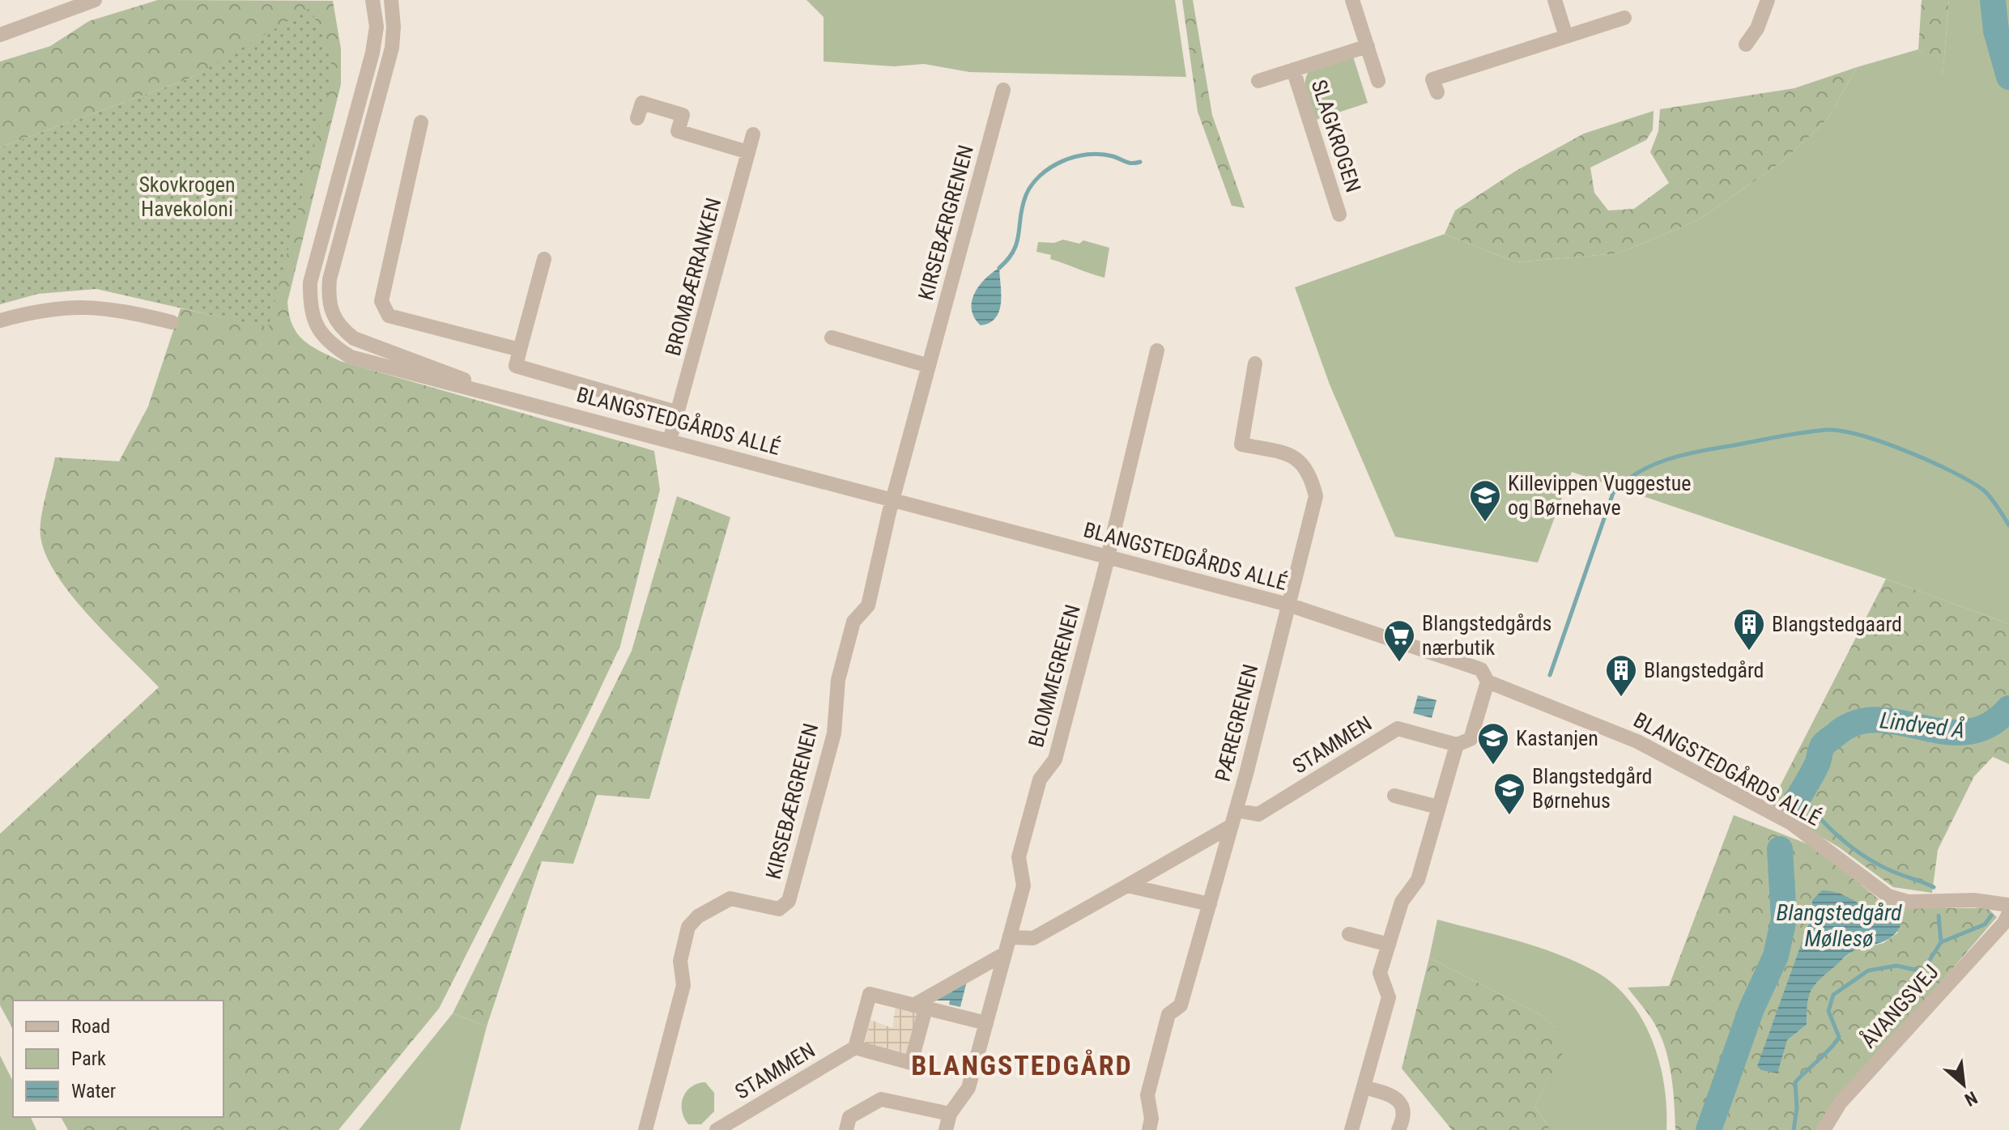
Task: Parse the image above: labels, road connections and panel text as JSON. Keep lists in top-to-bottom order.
{
  "streets": {
    "street": [
      "SLAGKROGEN",
      "KIRSEBÆRGRENEN",
      "BROMBÆRRANKEN",
      "BLANGSTEDGÅRDS ALLÉ",
      "BLOMMEGRENEN",
      "PÆREGRENEN",
      "STAMMEN",
      "ÅVANGSVEJ"
    ]
  },
  "crossings": [
    ["KIRSEBÆRGRENEN", "BLANGSTEDGÅRDS ALLÉ"],
    ["BROMBÆRRANKEN", "BLANGSTEDGÅRDS ALLÉ"],
    ["BLANGSTEDGÅRDS ALLÉ", "BLOMMEGRENEN"],
    ["BLANGSTEDGÅRDS ALLÉ", "PÆREGRENEN"],
    ["PÆREGRENEN", "STAMMEN"]
  ],
  "districts": ["BLANGSTEDGÅRD"],
  "water": ["Lindved Å", "Blangstedgård Møllesø"],
  "parks": ["Skovkrogen Havekoloni"],
  "places": {
    "school or university": ["Killevippen Vuggestue og Børnehave", "Kastanjen", "Blangstedgård Børnehus"],
    "building": ["Blangstedgaard", "Blangstedgård"],
    "supermarket": ["Blangstedgårds nærbutik"]
  },
  "legend": ["Road", "Park", "Water"],
  "north": "bottom right"
}
